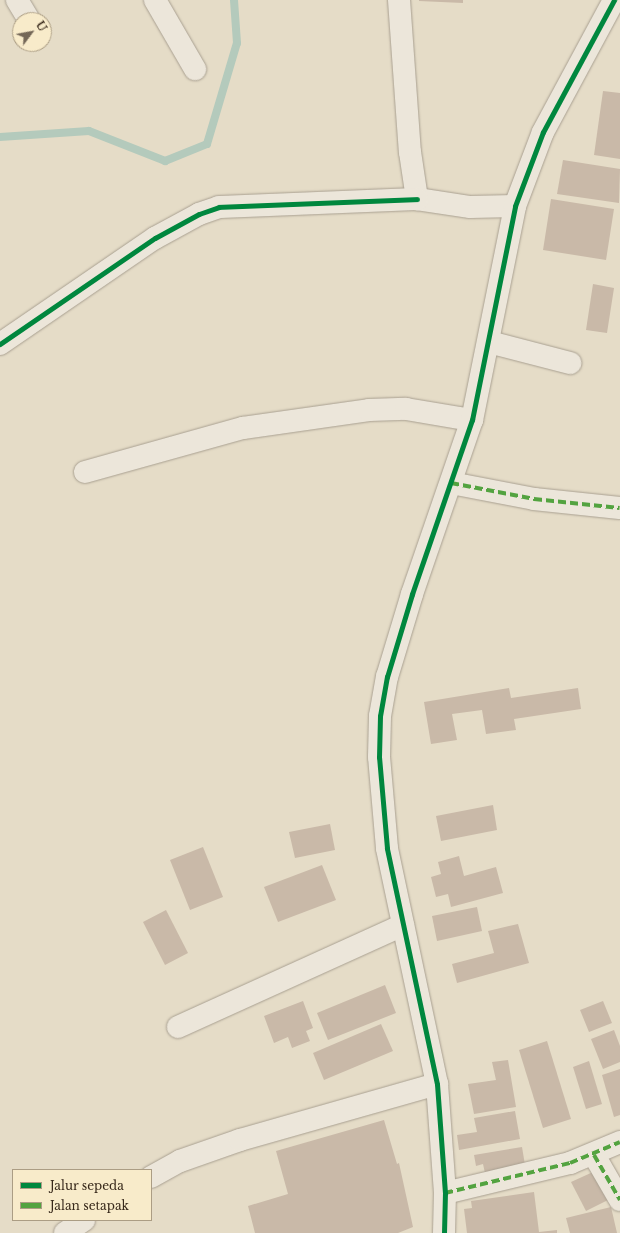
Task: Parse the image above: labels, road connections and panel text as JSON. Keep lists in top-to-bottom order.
{
  "legend": ["Jalur sepeda", "Jalan setapak"],
  "north": "top right"
}
